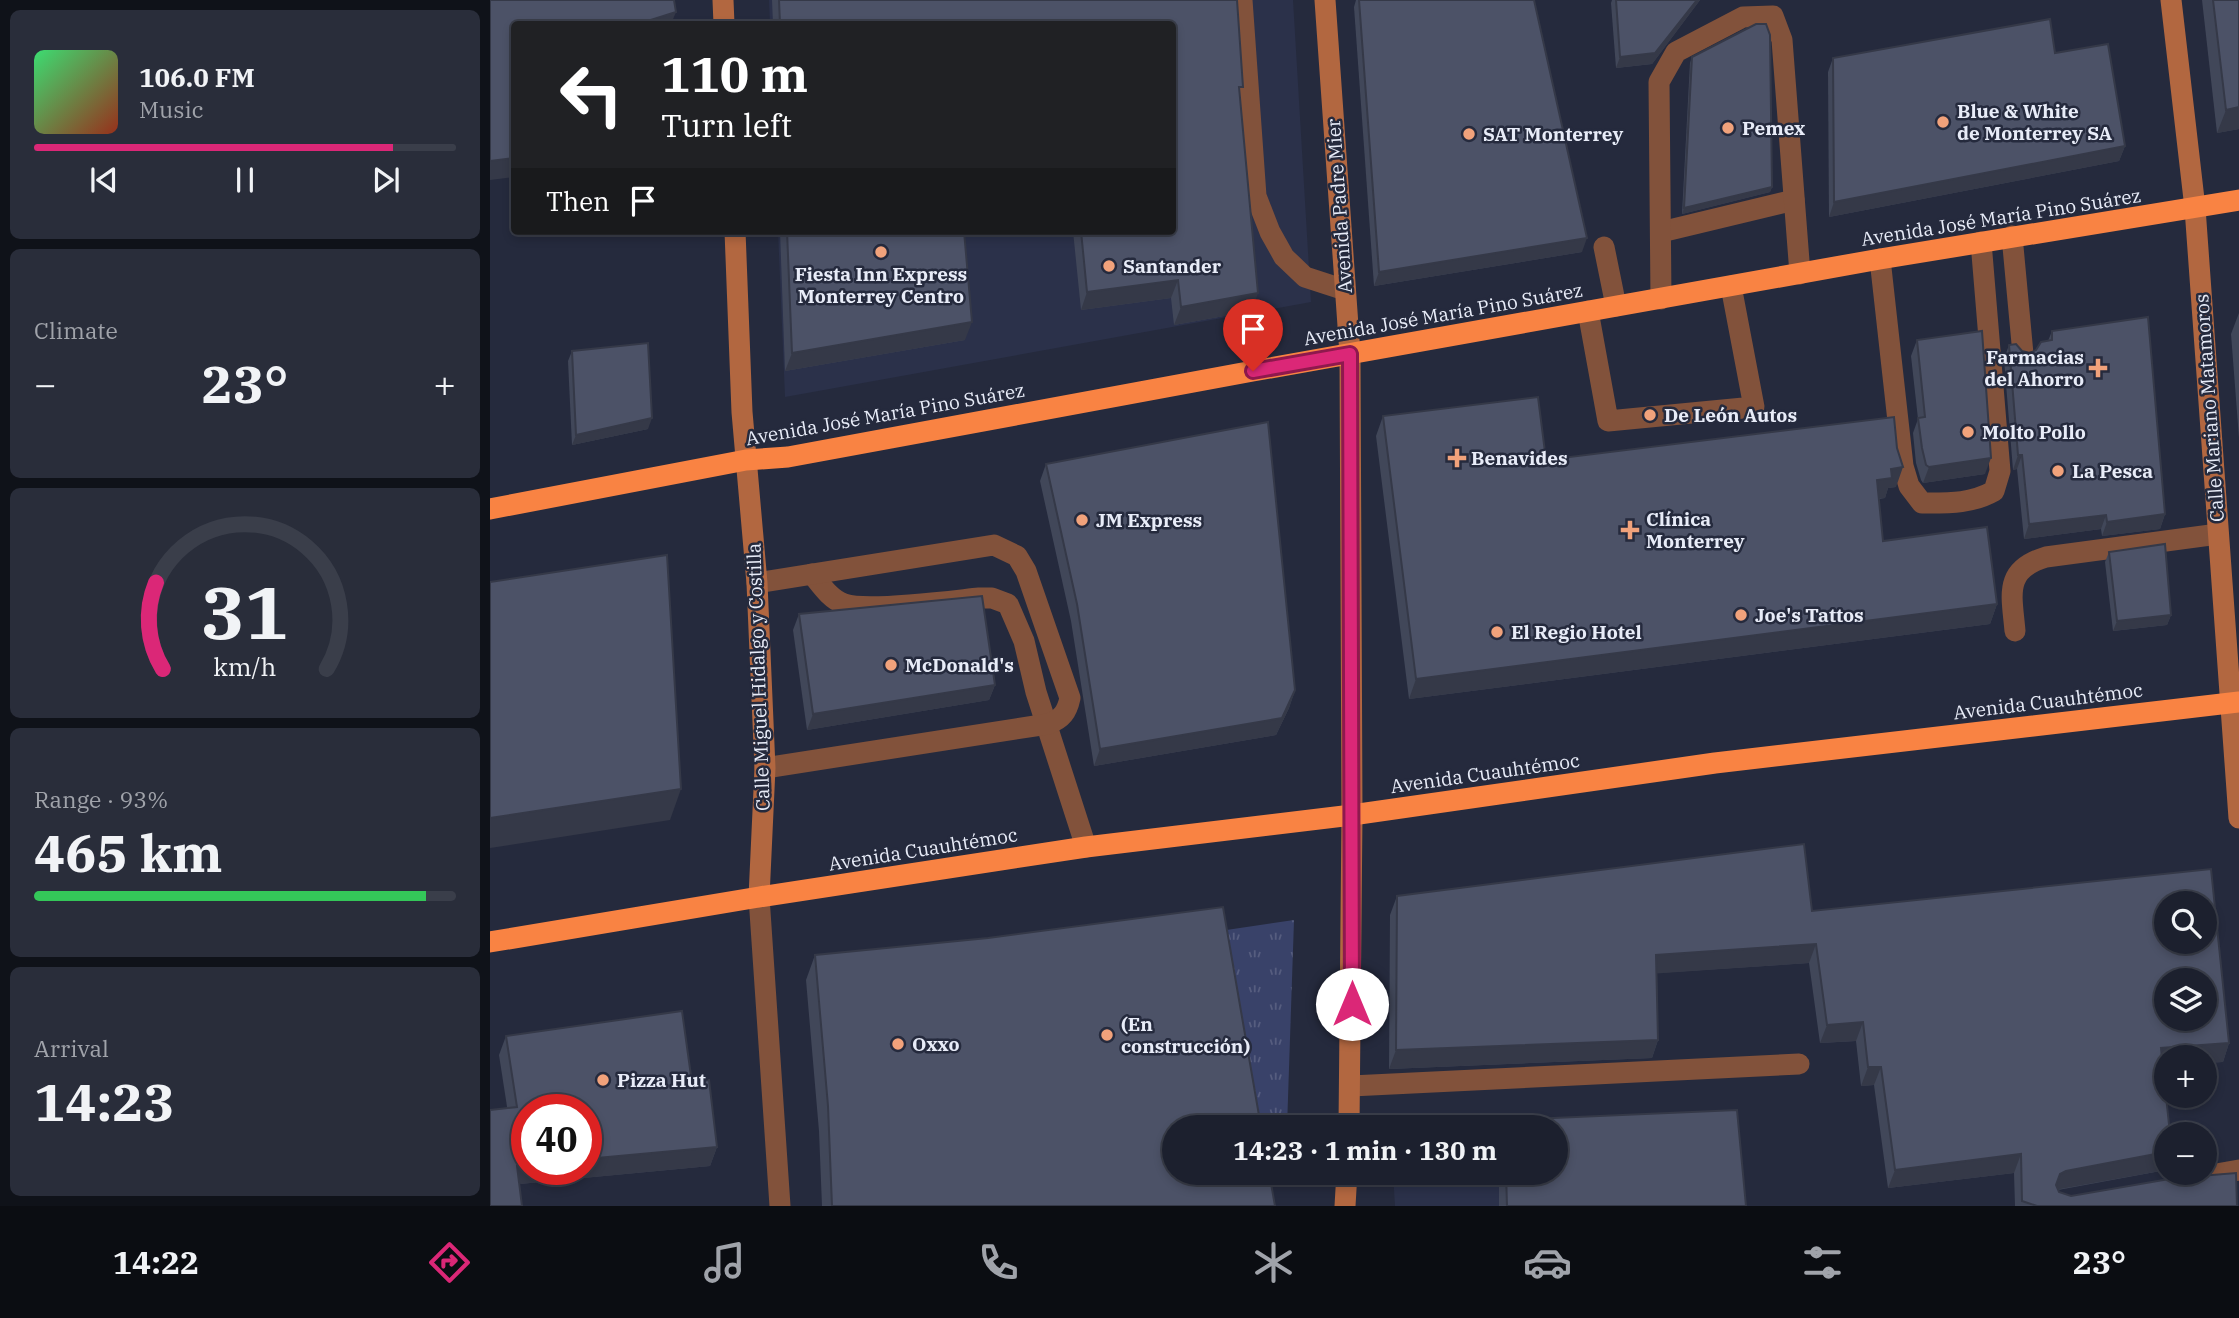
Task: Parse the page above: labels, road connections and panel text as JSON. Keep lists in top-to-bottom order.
{
  "streets": {
    "highway": ["Avenida José María Pino Suárez", "Avenida Cuauhtémoc"],
    "street": ["Avenida Padre Mier", "Calle Mariano Matamoros", "Calle Miguel Hidalgo y Costilla"]
  },
  "crossings": [
    ["Avenida Padre Mier", "Avenida José María Pino Suárez"],
    ["Avenida Padre Mier", "Avenida Cuauhtémoc"],
    ["Avenida José María Pino Suárez", "Calle Mariano Matamoros"],
    ["Avenida José María Pino Suárez", "Calle Miguel Hidalgo y Costilla"],
    ["Calle Mariano Matamoros", "Avenida Cuauhtémoc"],
    ["Calle Miguel Hidalgo y Costilla", "Avenida Cuauhtémoc"]
  ],
  "places": {
    "other": [
      "Blue & White de Monterrey SA",
      "Pemex",
      "SAT Monterrey",
      "Fiesta Inn Express Monterrey Centro",
      "Santander",
      "De León Autos",
      "Molto Pollo",
      "La Pesca",
      "JM Express",
      "Joe's Tattos",
      "El Regio Hotel",
      "McDonald's",
      "(En construcción)",
      "Oxxo",
      "Pizza Hut"
    ],
    "health": ["Farmacias del Ahorro", "Benavides", "Clínica Monterrey"]
  },
  "page": {
    "turn": ["110 m", "Turn left"],
    "song": ["106.0 FM", "Music"],
    "then": "Then",
    "tile": [
      "Climate",
      ["Range · 93%", "465 km"],
      ["Arrival", "14:23"]
    ],
    "heat": ["−", "23°", "+"],
    "map_buttons": ["+", "−"],
    "limit": "40",
    "trip": "14:23 · 1 min · 130 m",
    "tabs": ["14:22", "23°"],
    "gauge": ["31", "km/h"]
  }
}
